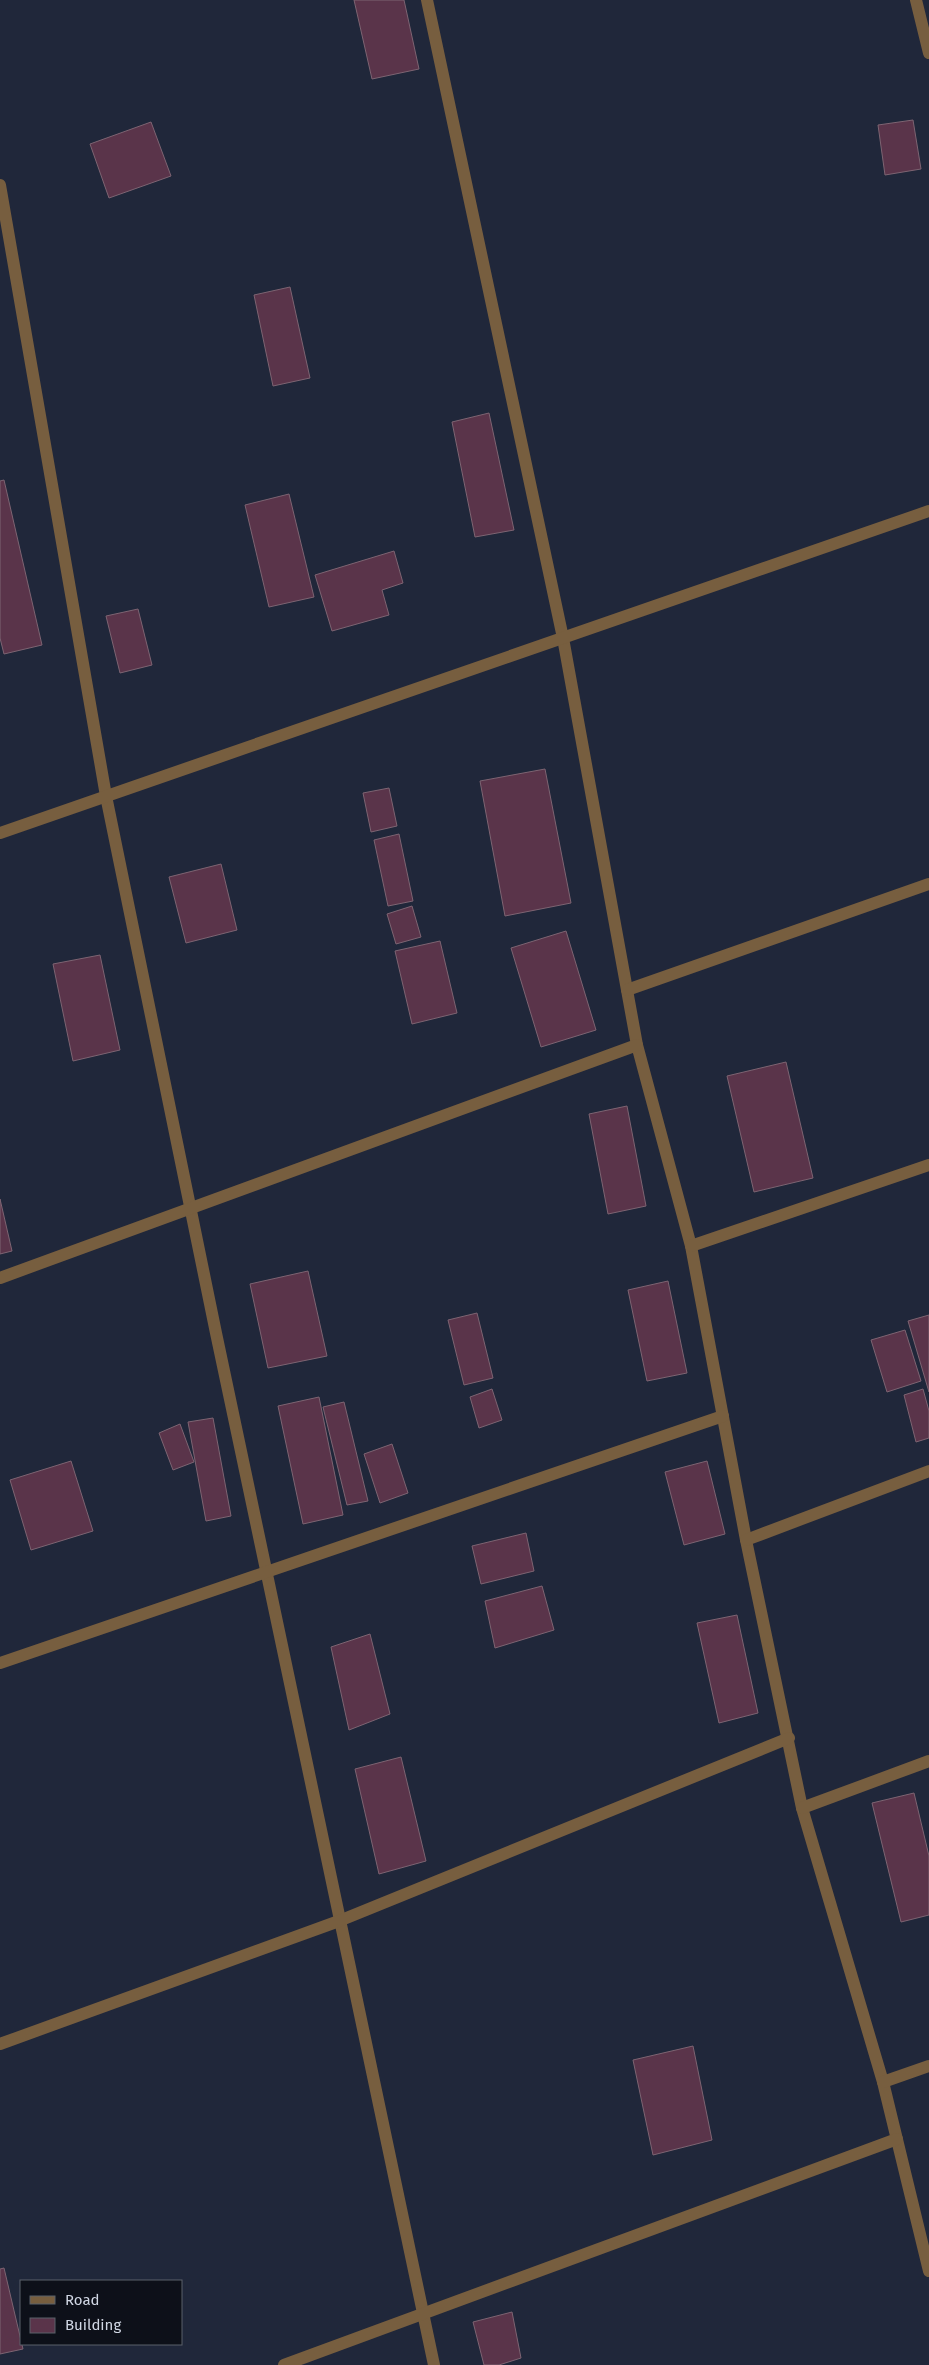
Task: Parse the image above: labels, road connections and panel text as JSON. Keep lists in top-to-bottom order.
{
  "legend": ["Road", "Building"]
}
